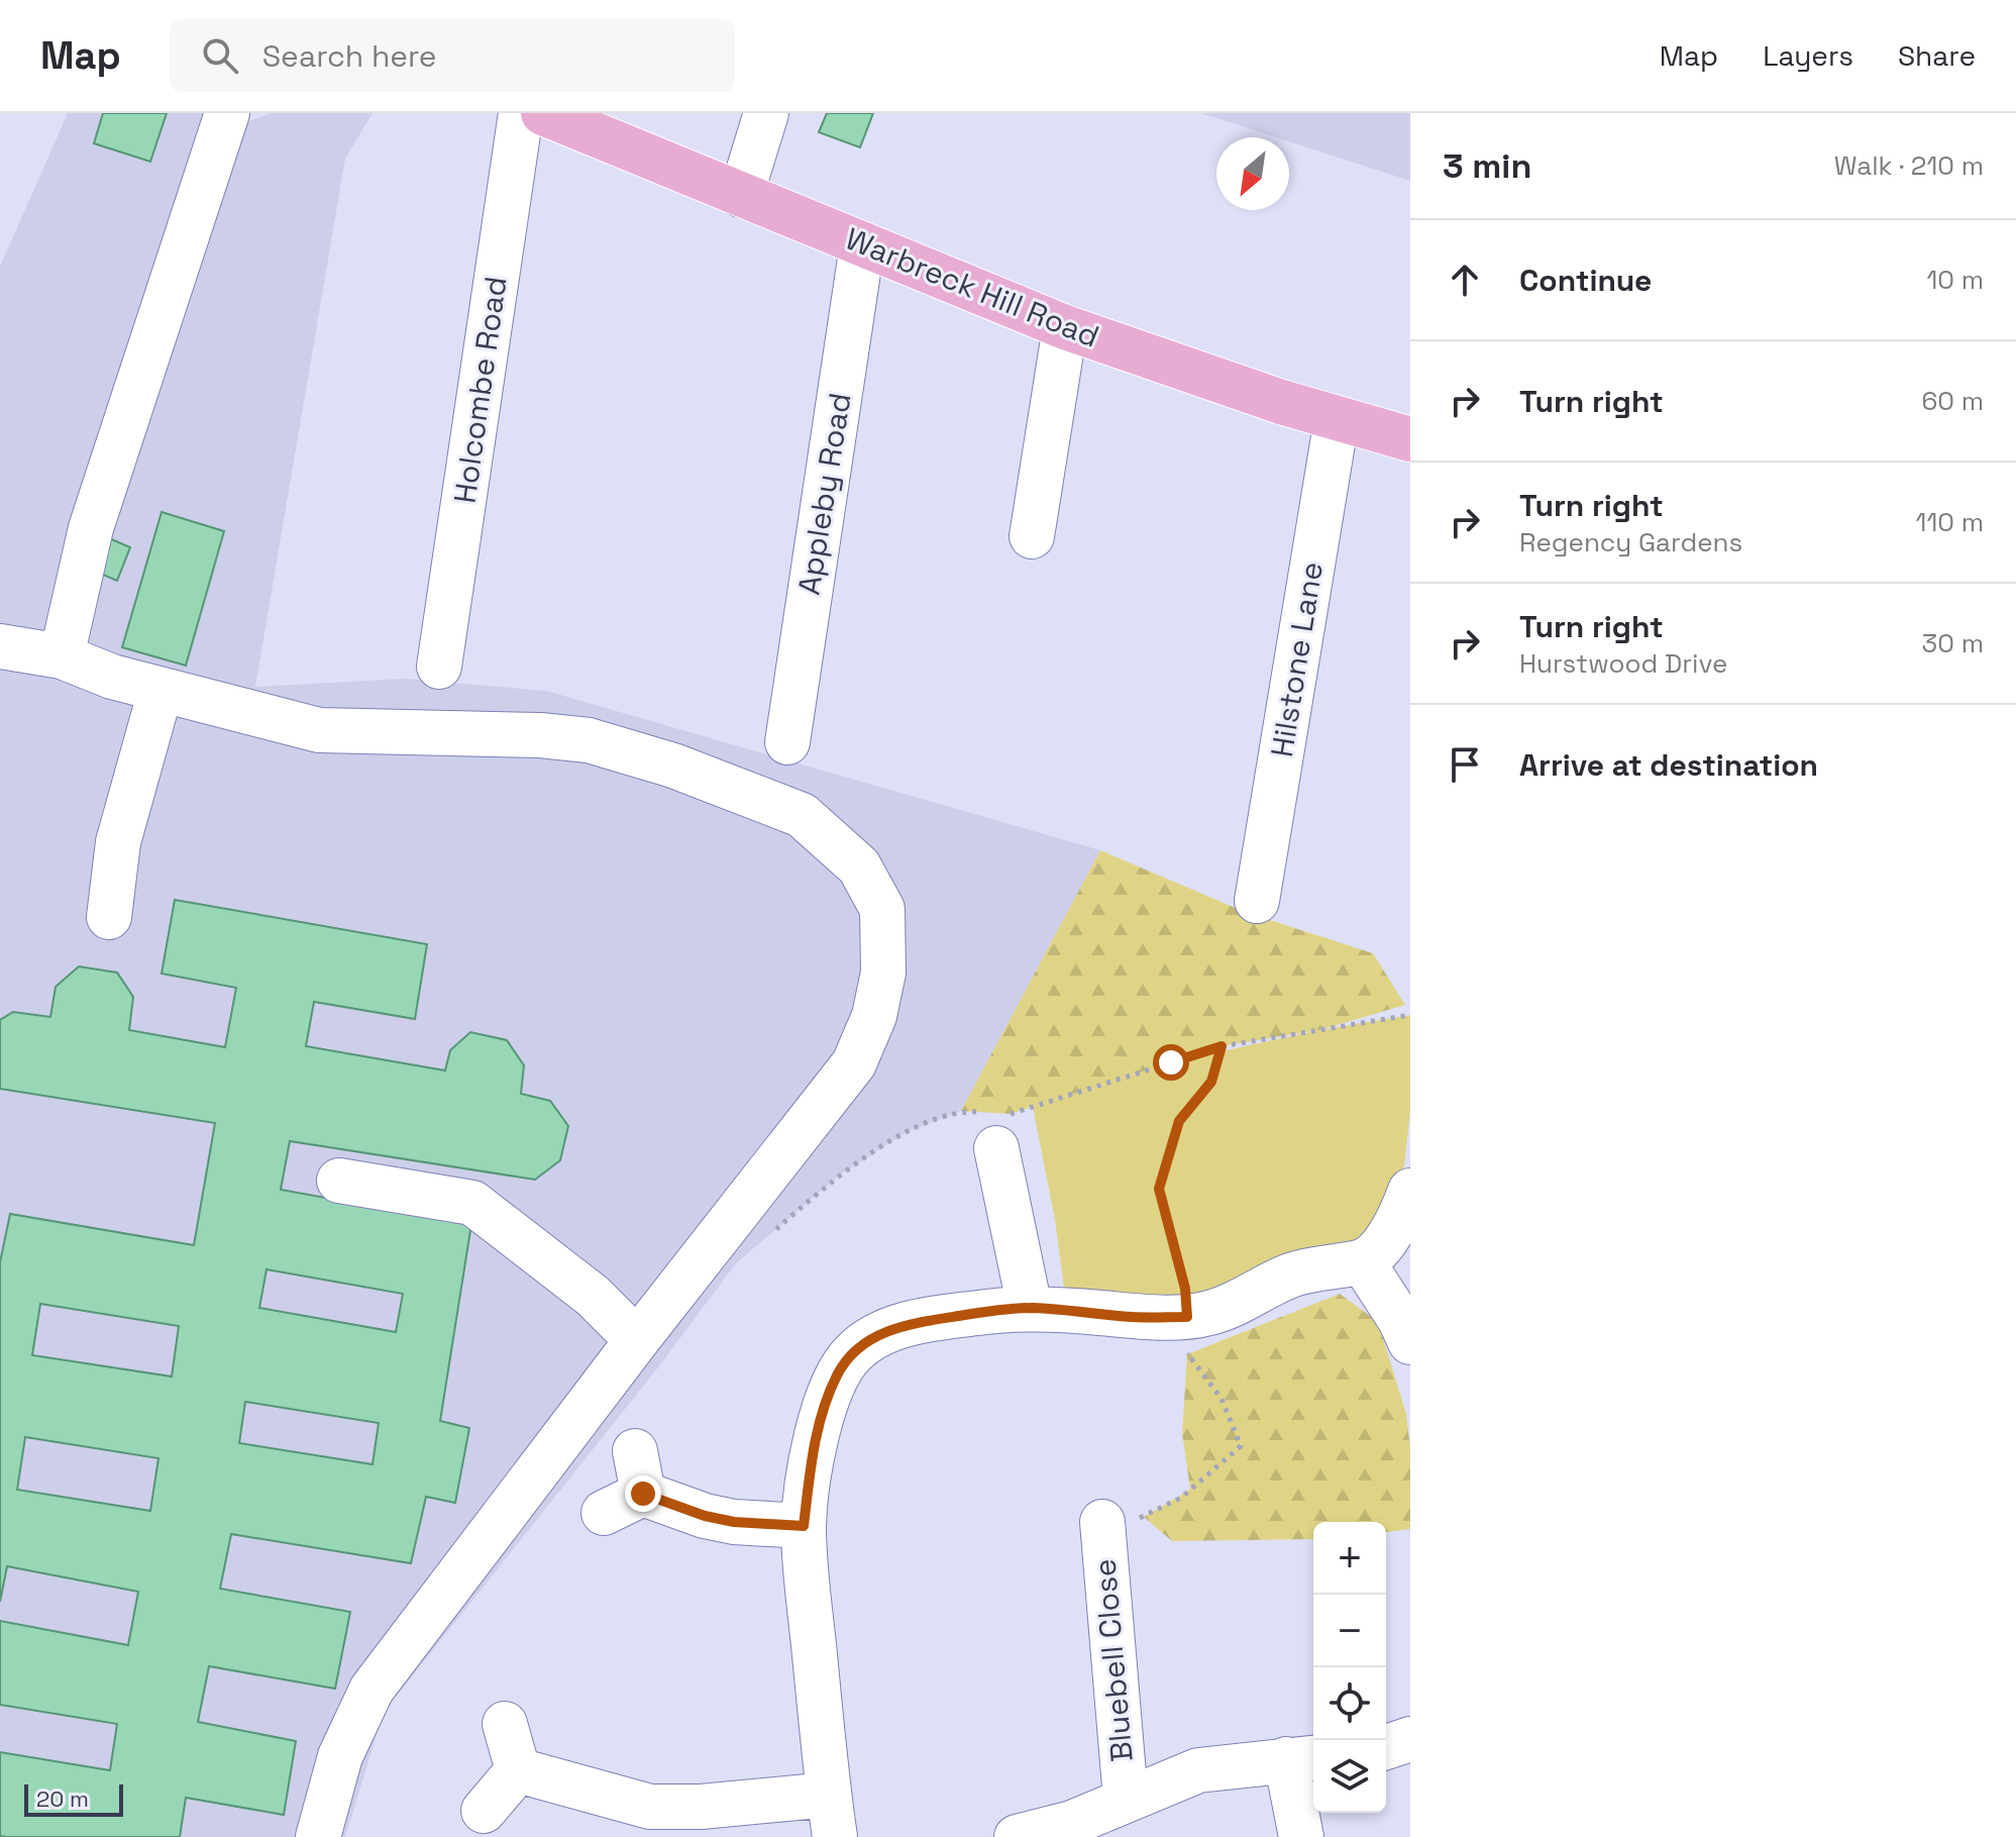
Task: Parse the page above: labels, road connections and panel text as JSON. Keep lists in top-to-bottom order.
{
  "streets": {
    "main road": ["Warbreck Hill Road"],
    "street": [
      "Holcombe Road",
      "Appleby Road",
      "Hilstone Lane",
      "Bluebell Close"
    ]
  },
  "crossings": [
    ["Warbreck Hill Road", "Appleby Road"],
    ["Warbreck Hill Road", "Hilstone Lane"]
  ],
  "scale_bar": "20 m",
  "north": "bottom left",
  "page": {
    "header": "Map",
    "search": "Search here",
    "nav": ["Map", "Layers", "Share"],
    "heading": ["3 min", "Walk · 210 m"],
    "list": [
      ["Continue", "10 m"],
      ["Turn right", "60 m"],
      ["Turn right", "Regency Gardens", "110 m"],
      ["Turn right", "Hurstwood Drive", "30 m"],
      "Arrive at destination"
    ],
    "map_buttons": ["+", "−"],
    "scale": "20 m"
  }
}
